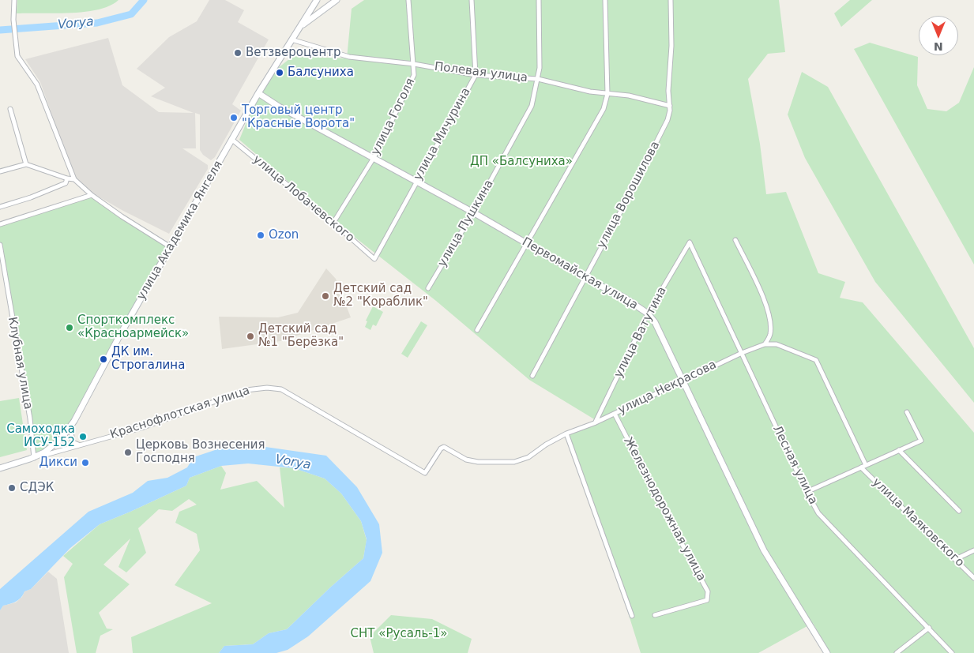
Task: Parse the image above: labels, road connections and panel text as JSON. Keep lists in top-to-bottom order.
{
  "streets": {
    "street": [
      "Полевая улица",
      "улица Гоголя",
      "улица Мичурина",
      "улица Ворошилова",
      "улица Лобачевского",
      "улица Пушкина",
      "улица Академика Янгеля",
      "Первомайская улица",
      "улица Ватутина",
      "Клубная улица",
      "улица Некрасова",
      "Краснофлотская улица",
      "Лесная улица",
      "Железнодорожная улица",
      "улица Маяковского"
    ]
  },
  "crossings": [
    ["Полевая улица", "улица Гоголя"],
    ["Полевая улица", "улица Мичурина"],
    ["Полевая улица", "улица Ворошилова"],
    ["Полевая улица", "улица Пушкина"],
    ["Полевая улица", "улица Академика Янгеля"],
    ["улица Гоголя", "улица Лобачевского"],
    ["улица Гоголя", "Первомайская улица"],
    ["улица Мичурина", "улица Лобачевского"],
    ["улица Мичурина", "Первомайская улица"],
    ["улица Ворошилова", "Первомайская улица"],
    ["улица Лобачевского", "улица Академика Янгеля"],
    ["улица Пушкина", "Первомайская улица"],
    ["улица Академика Янгеля", "Первомайская улица"],
    ["улица Академика Янгеля", "Клубная улица"],
    ["улица Академика Янгеля", "Краснофлотская улица"],
    ["Первомайская улица", "улица Ватутина"],
    ["Первомайская улица", "улица Некрасова"],
    ["улица Ватутина", "улица Некрасова"],
    ["улица Ватутина", "Лесная улица"],
    ["Клубная улица", "Краснофлотская улица"],
    ["улица Некрасова", "Краснофлотская улица"],
    ["улица Некрасова", "Лесная улица"],
    ["улица Некрасова", "Железнодорожная улица"],
    ["улица Некрасова", "улица Маяковского"]
  ],
  "water": ["Vorya"],
  "parks": ["ДП «Балсуниха»", "СНТ «Русаль-1»"],
  "places": [
    "Ветзвероцентр",
    "Балсуниха",
    "Торговый центр \"Красные Ворота\"",
    "Ozon",
    "Детский сад №2 \"Кораблик\"",
    "Спорткомплекс «Красноармейск»",
    "Детский сад №1 \"Берёзка\"",
    "ДК им. Строгалина",
    "Самоходка ИСУ-152",
    "Церковь Вознесения Господня",
    "Дикси",
    "СДЭК"
  ],
  "north": "bottom"
}
